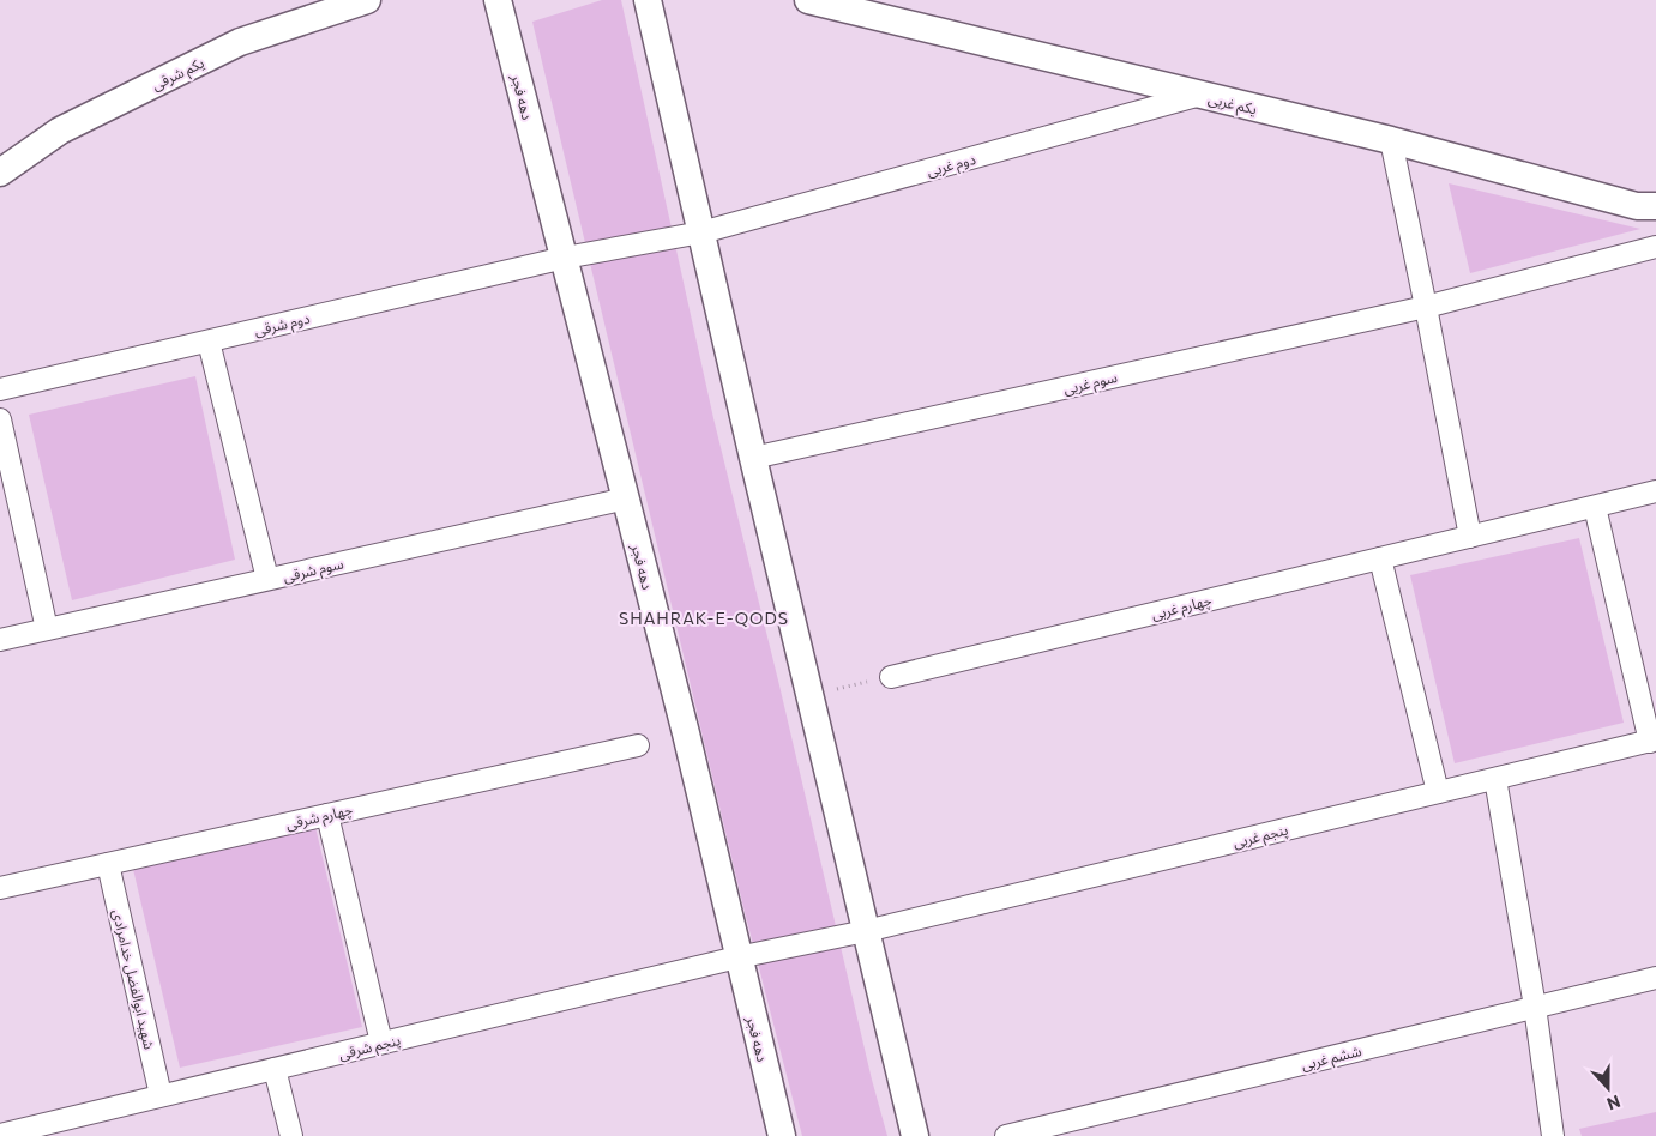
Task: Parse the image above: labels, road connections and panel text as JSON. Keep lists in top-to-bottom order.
{
  "streets": {
    "street": [
      "یکم شرقی",
      "دهه فجر",
      "یکم غربی",
      "دوم غربی",
      "دوم شرقی",
      "سوم غربی",
      "سوم شرقی",
      "چهارم غربی",
      "چهارم شرقی",
      "پنجم غربی",
      "شهید ابوالفضل خدامرادی",
      "پنجم شرقی",
      "ششم غربی"
    ]
  },
  "crossings": [
    ["دهه فجر", "دوم غربی"],
    ["دهه فجر", "دوم شرقی"],
    ["دهه فجر", "سوم شرقی"],
    ["دهه فجر", "پنجم غربی"],
    ["دهه فجر", "پنجم شرقی"],
    ["یکم غربی", "دوم غربی"],
    ["دوم غربی", "دوم شرقی"],
    ["چهارم شرقی", "شهید ابوالفضل خدامرادی"],
    ["پنجم غربی", "پنجم شرقی"],
    ["شهید ابوالفضل خدامرادی", "پنجم شرقی"]
  ],
  "districts": ["SHAHRAK-E-QODS"],
  "north": "bottom"
}
